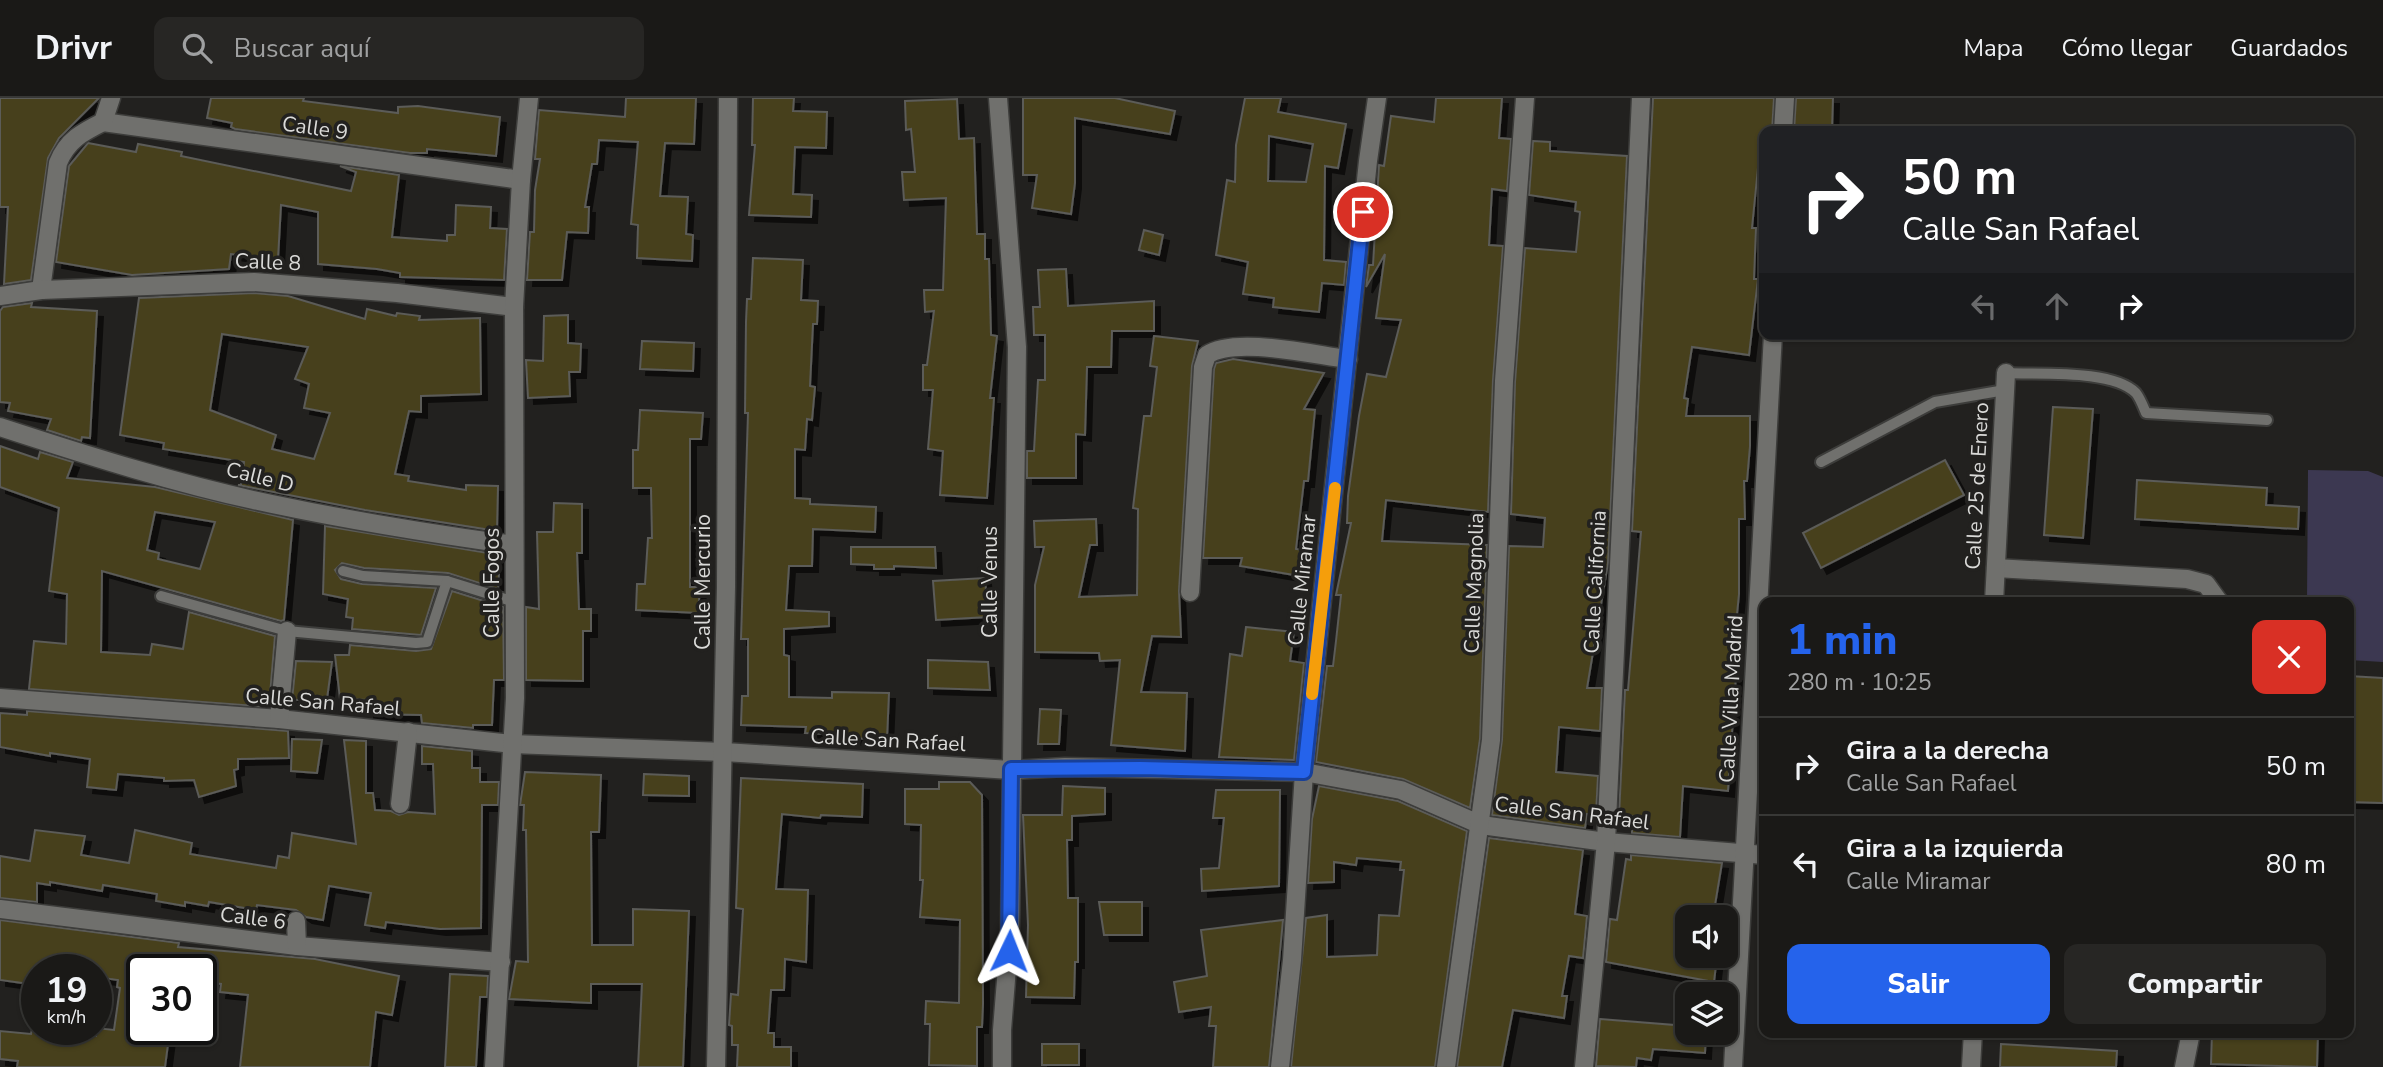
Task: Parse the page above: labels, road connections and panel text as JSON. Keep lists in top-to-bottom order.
{
  "streets": {
    "street": [
      "Calle 9",
      "Calle 8",
      "Calle D",
      "Calle 25 de Enero",
      "Calle Miramar",
      "Calle Mercurio",
      "Calle Venus",
      "Calle California",
      "Calle Fogos",
      "Calle Magnolia",
      "Calle Villa Madrid",
      "Calle San Rafael",
      "Calle 6"
    ]
  },
  "crossings": [
    ["Calle 9", "Calle Fogos"],
    ["Calle 8", "Calle Fogos"],
    ["Calle D", "Calle Fogos"],
    ["Calle Miramar", "Calle San Rafael"],
    ["Calle Mercurio", "Calle San Rafael"],
    ["Calle Venus", "Calle San Rafael"],
    ["Calle California", "Calle San Rafael"],
    ["Calle Fogos", "Calle San Rafael"],
    ["Calle Fogos", "Calle 6"],
    ["Calle Magnolia", "Calle San Rafael"],
    ["Calle Villa Madrid", "Calle San Rafael"]
  ],
  "page": {
    "header": "Drivr",
    "search": "Buscar aquí",
    "nav": ["Mapa", "Cómo llegar", "Guardados"],
    "turn": ["50 m", "Calle San Rafael"],
    "heading": ["1 min", "280 m · 10:25"],
    "list": [
      {
        "name": "Gira a la derecha",
        "note": "Calle San Rafael",
        "value": "50 m"
      },
      {
        "name": "Gira a la izquierda",
        "note": "Calle Miramar",
        "value": "80 m"
      }
    ],
    "buttons": ["Salir", "Compartir"],
    "speed": "19 km/h",
    "limit": "30"
  }
}
